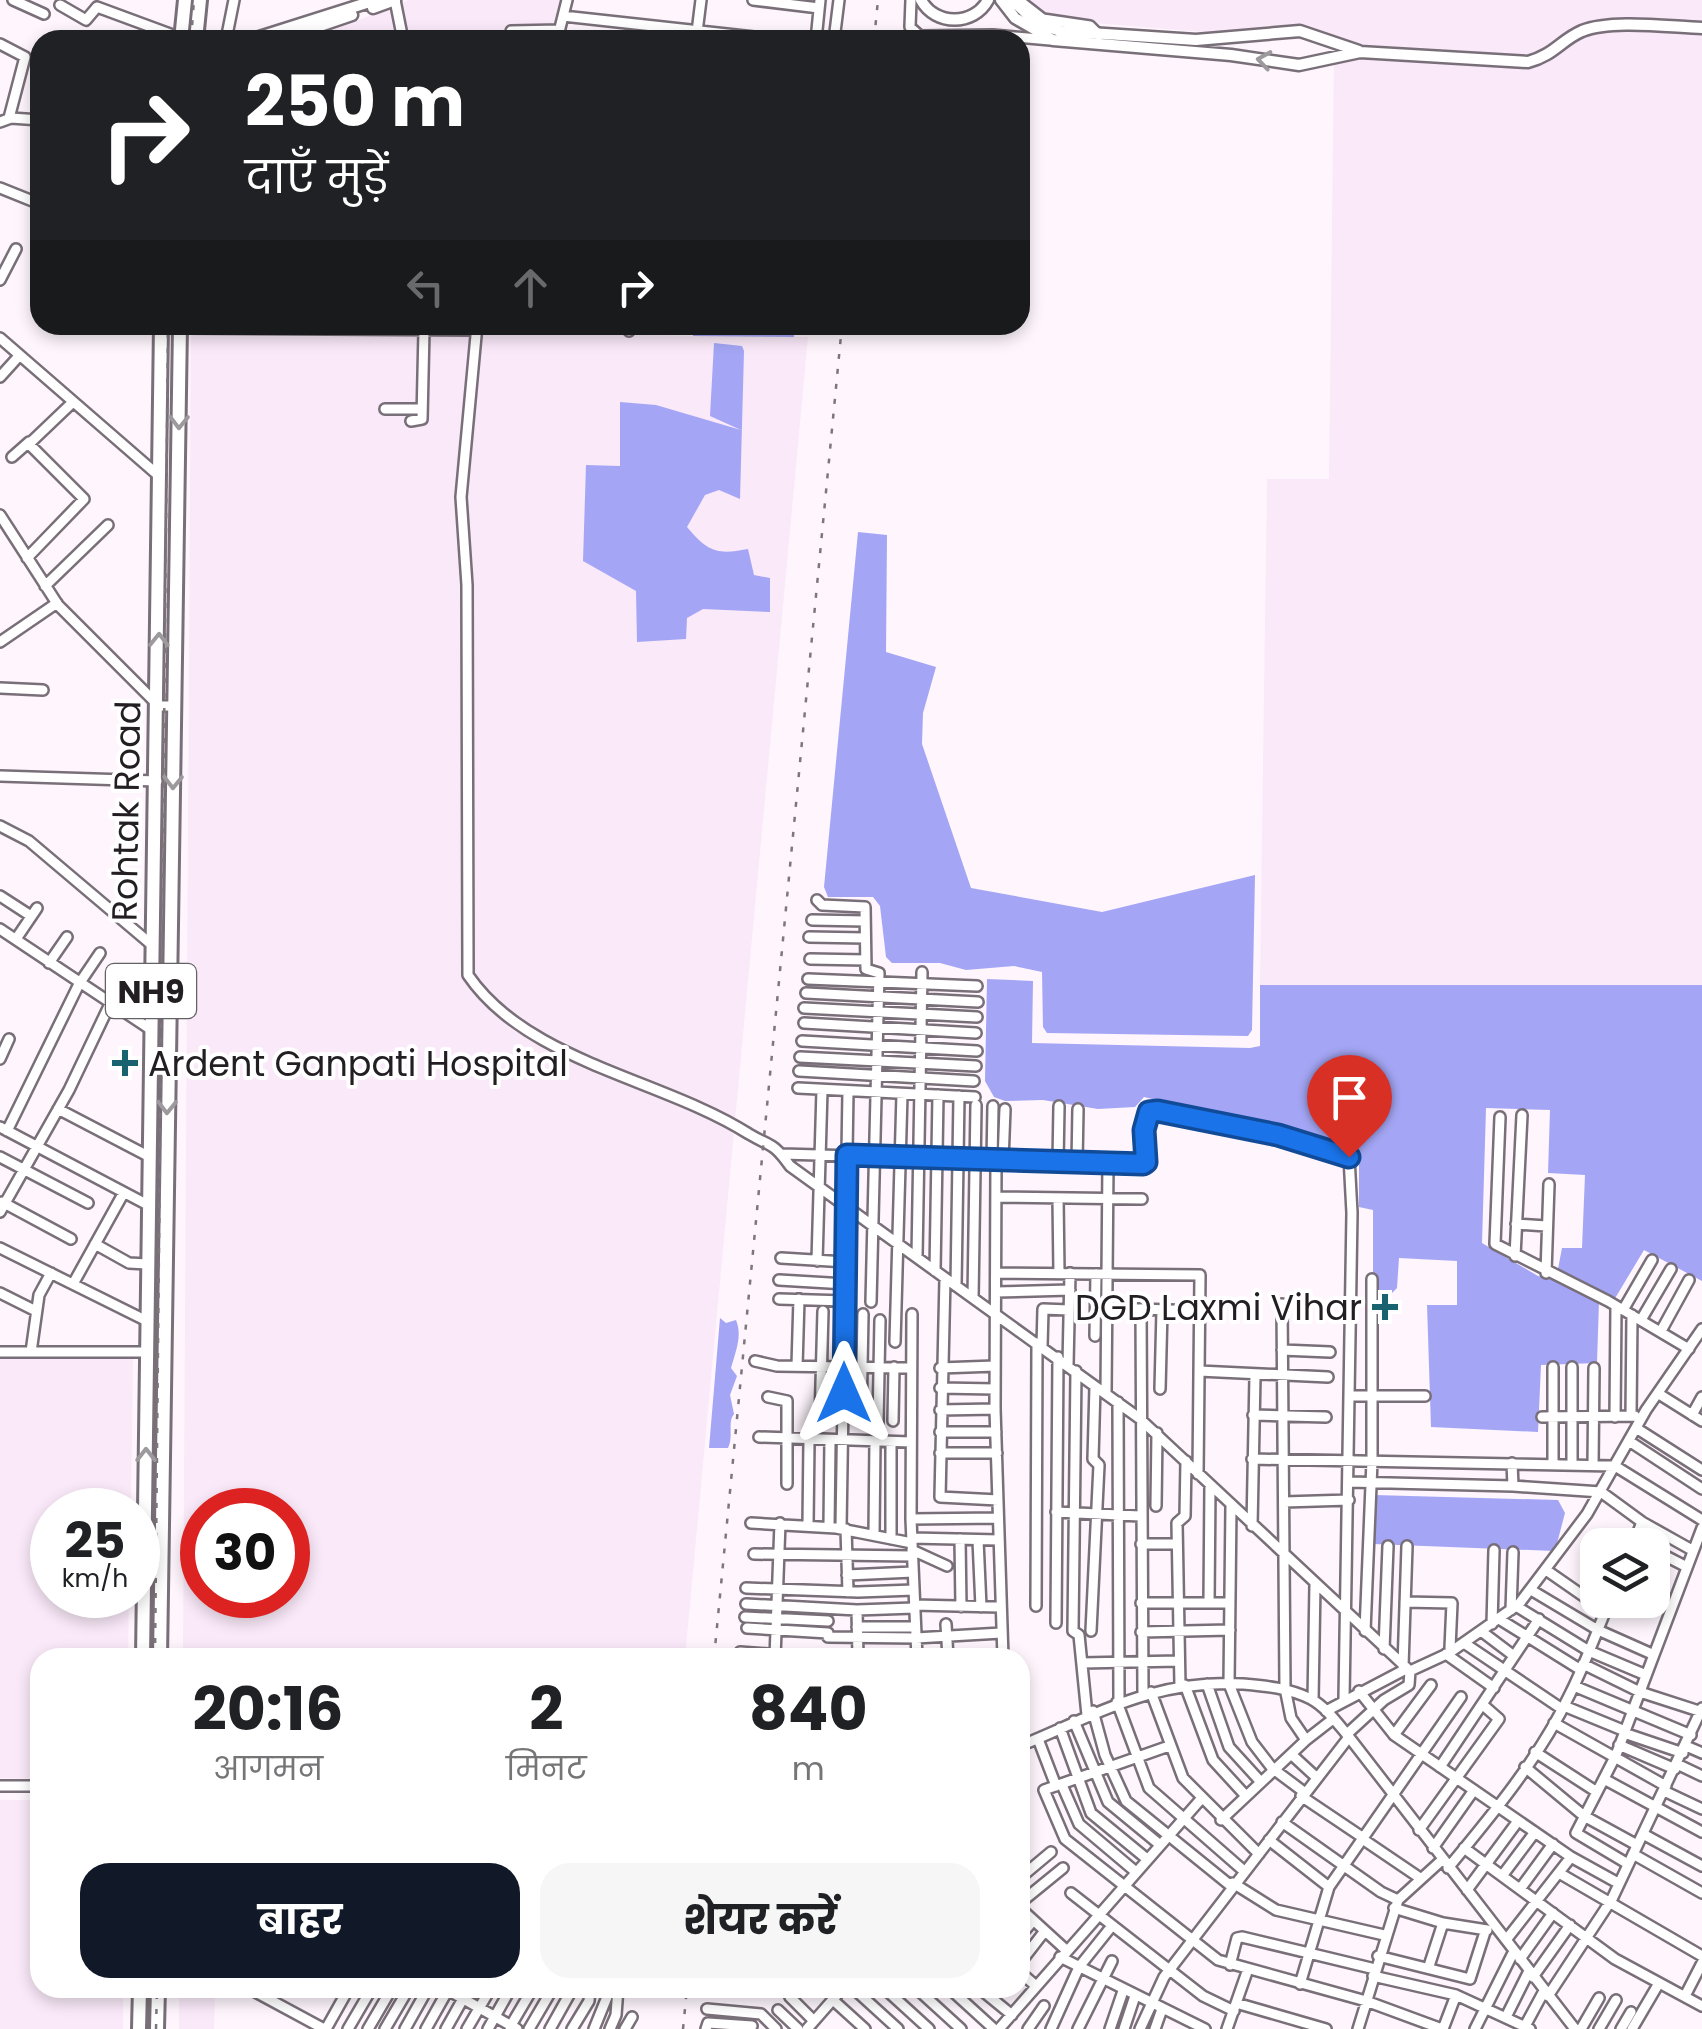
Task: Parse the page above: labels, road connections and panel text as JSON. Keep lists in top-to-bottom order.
{
  "streets": {
    "highway": ["Rohtak Road", "NH9"]
  },
  "places": {
    "health": ["Ardent Ganpati Hospital", "DGD Laxmi Vihar"]
  },
  "page": {
    "turn": ["250 m", "दाएँ मुड़ें"],
    "speed": "25 km/h",
    "limit": "30",
    "eta": [
      "20:16",
      "आगमन",
      "2",
      "मिनट",
      "840",
      "m"
    ],
    "buttons": ["बाहर", "शेयर करें"]
  }
}
